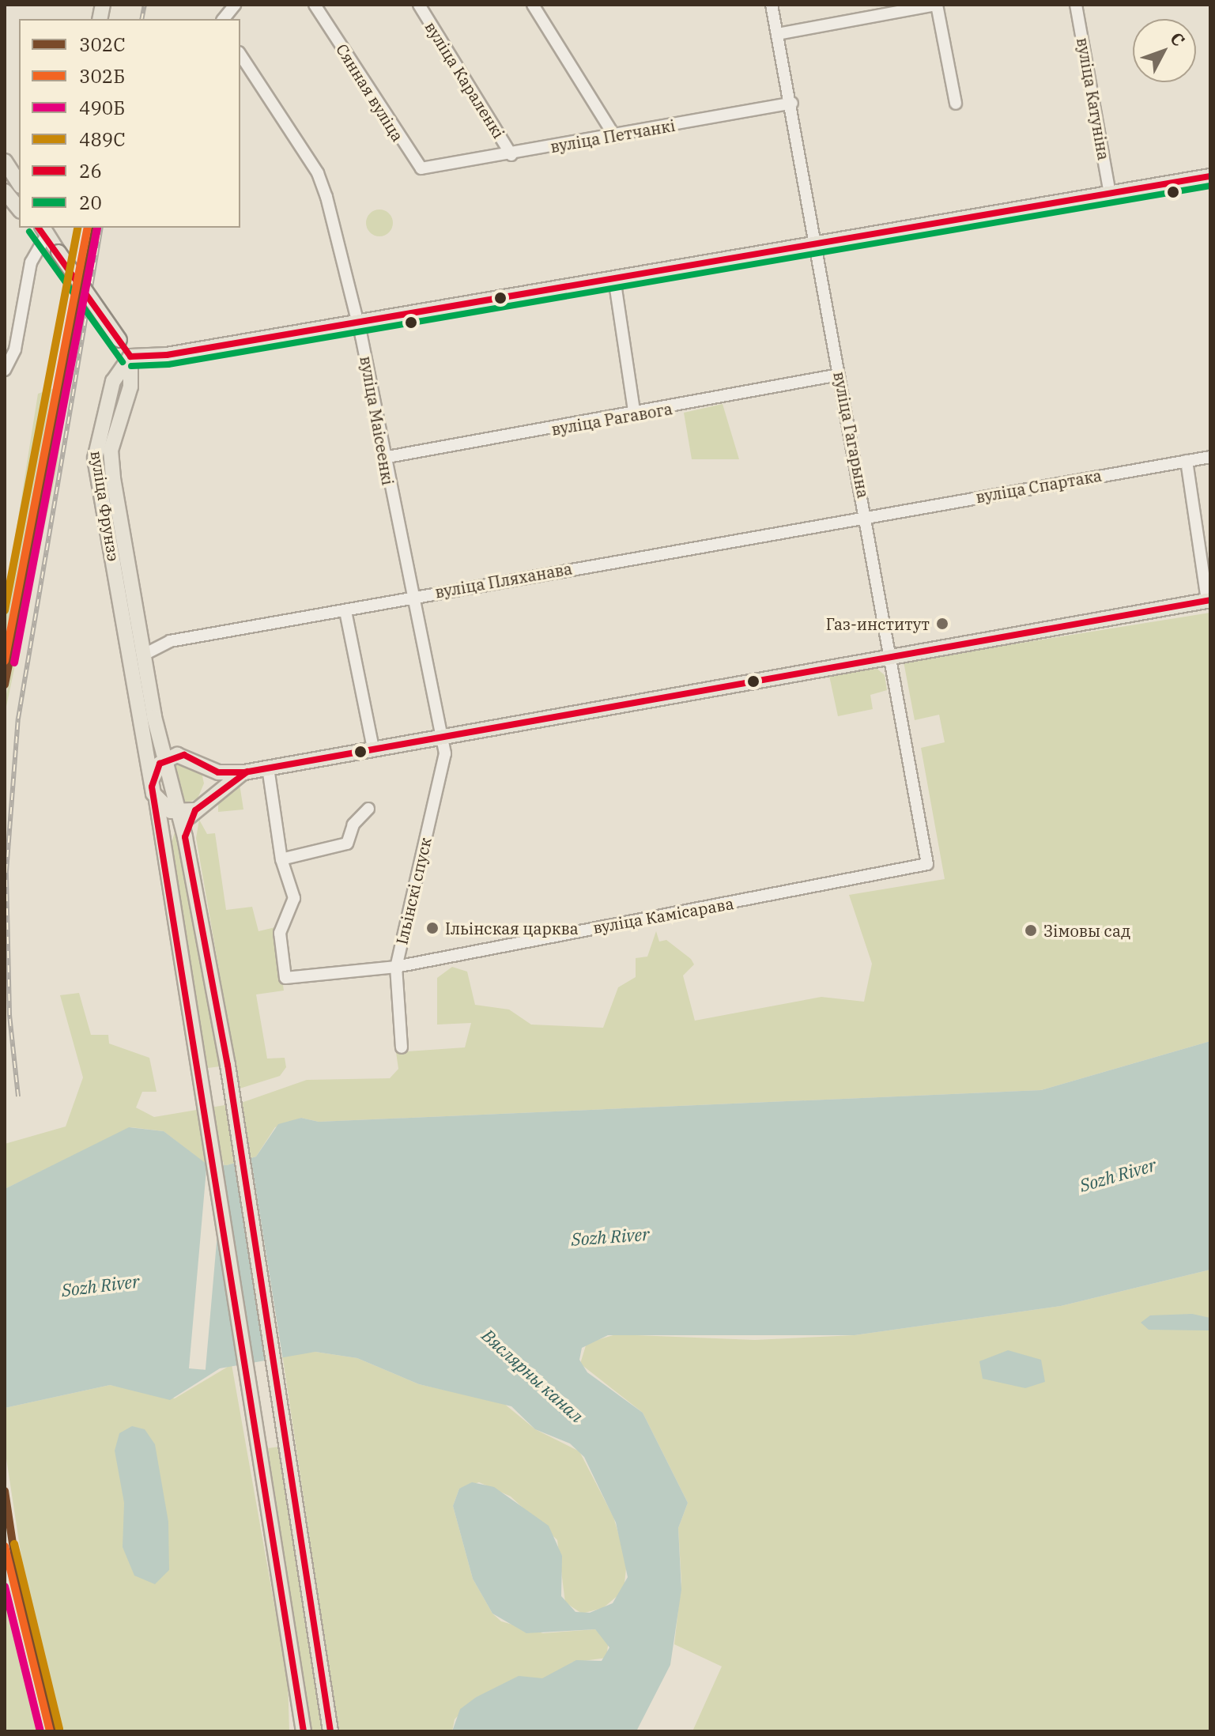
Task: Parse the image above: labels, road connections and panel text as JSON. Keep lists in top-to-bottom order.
{
  "streets": {
    "main road": ["вуліца Фрунзэ"],
    "street": [
      "вуліца Караленкі",
      "Сянная вуліца",
      "вуліца Катуніна",
      "вуліца Петчанкі",
      "вуліца Рагавога",
      "вуліца Маісеенкі",
      "вуліца Гагарына",
      "вуліца Спартака",
      "вуліца Пляханава",
      "Ільінскі спуск",
      "вуліца Камісарава"
    ]
  },
  "crossings": [
    ["вуліца Караленкі", "вуліца Петчанкі"],
    ["Сянная вуліца", "вуліца Петчанкі"],
    ["вуліца Петчанкі", "вуліца Гагарына"],
    ["вуліца Рагавога", "вуліца Маісеенкі"],
    ["вуліца Рагавога", "вуліца Гагарына"],
    ["вуліца Маісеенкі", "вуліца Пляханава"],
    ["вуліца Маісеенкі", "Ільінскі спуск"],
    ["вуліца Гагарына", "вуліца Спартака"],
    ["вуліца Гагарына", "вуліца Пляханава"],
    ["вуліца Гагарына", "вуліца Камісарава"],
    ["вуліца Спартака", "вуліца Пляханава"],
    ["вуліца Фрунзэ", "вуліца Пляханава"],
    ["Ільінскі спуск", "вуліца Камісарава"]
  ],
  "water": ["Sozh River", "Вяслярны канал"],
  "places": ["Газ-институт", "Ільінская царква", "Зімовы сад"],
  "lines": [
    "transit line 26",
    "transit line 20",
    "transit line 302С",
    "transit line 302Б",
    "transit line 490Б",
    "transit line 489С"
  ],
  "legend": [
    "302С",
    "302Б",
    "490Б",
    "489С",
    "26",
    "20"
  ],
  "north": "top right"
}
